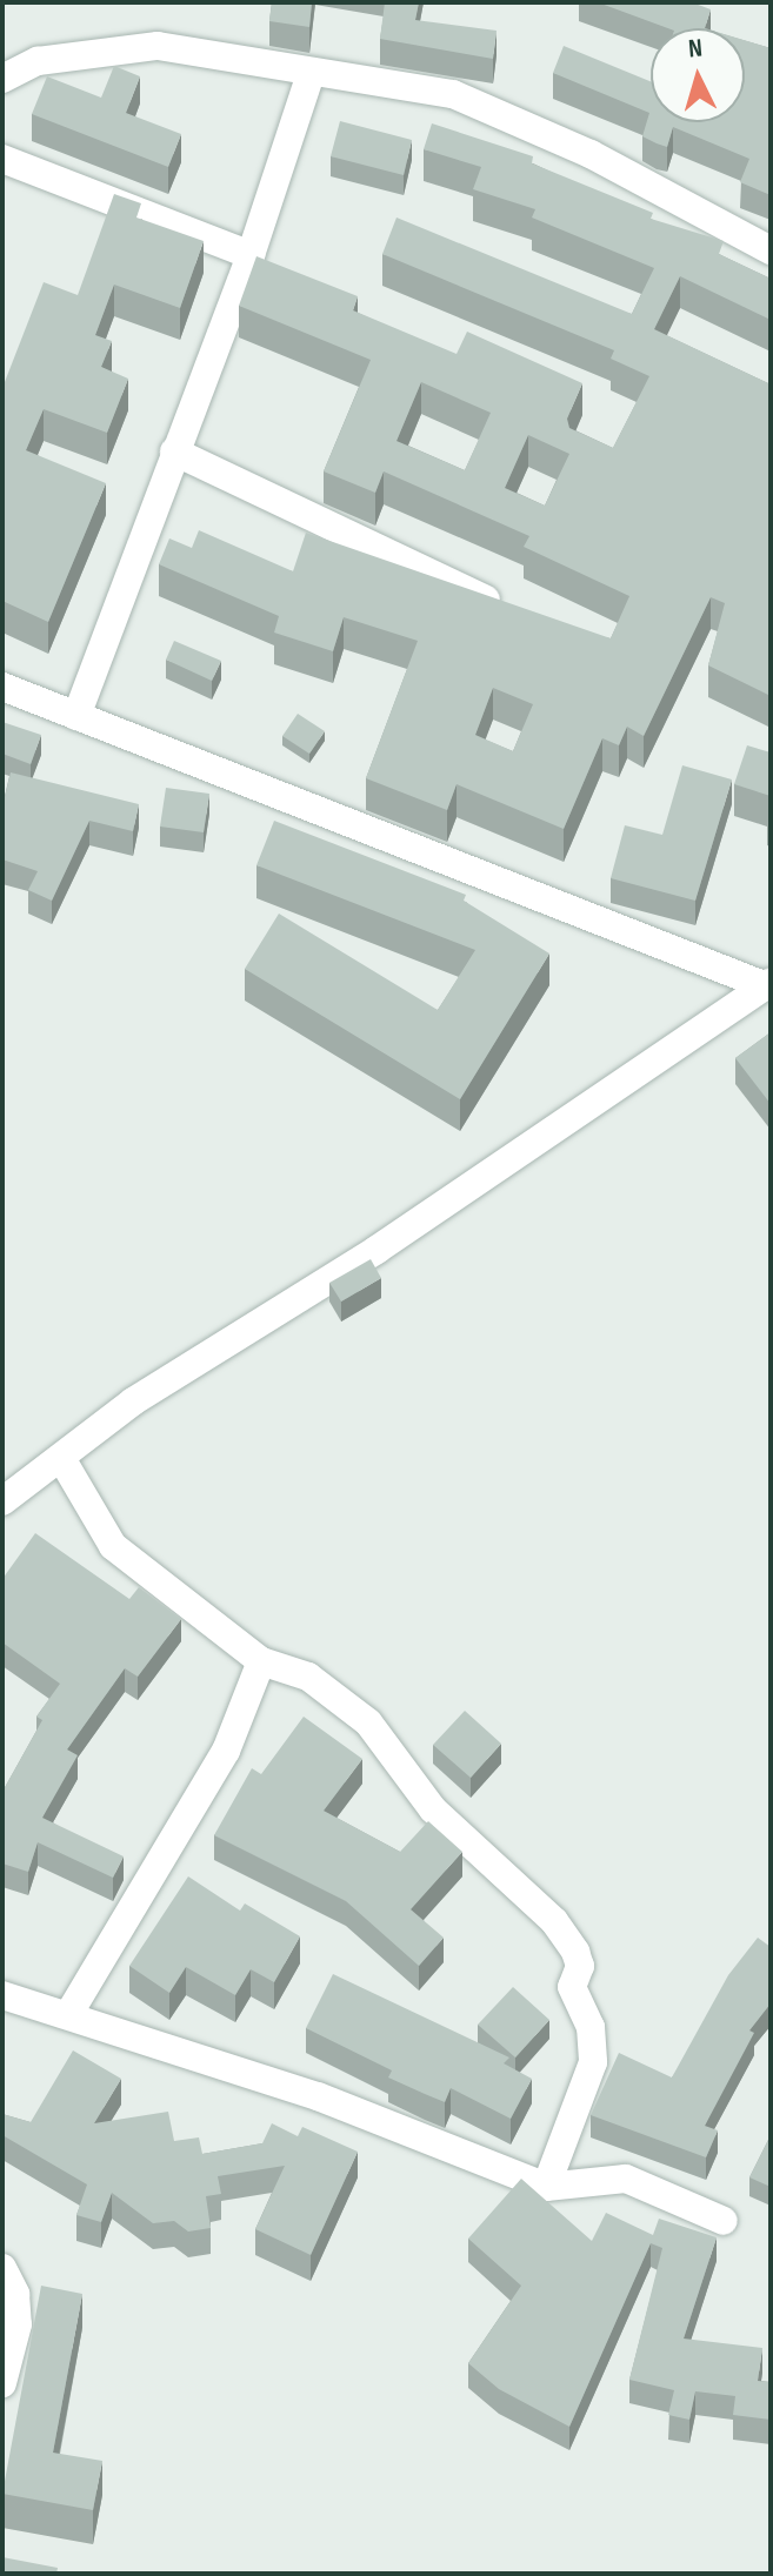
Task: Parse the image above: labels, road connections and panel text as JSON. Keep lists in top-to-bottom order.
{
  "north": "top"
}
